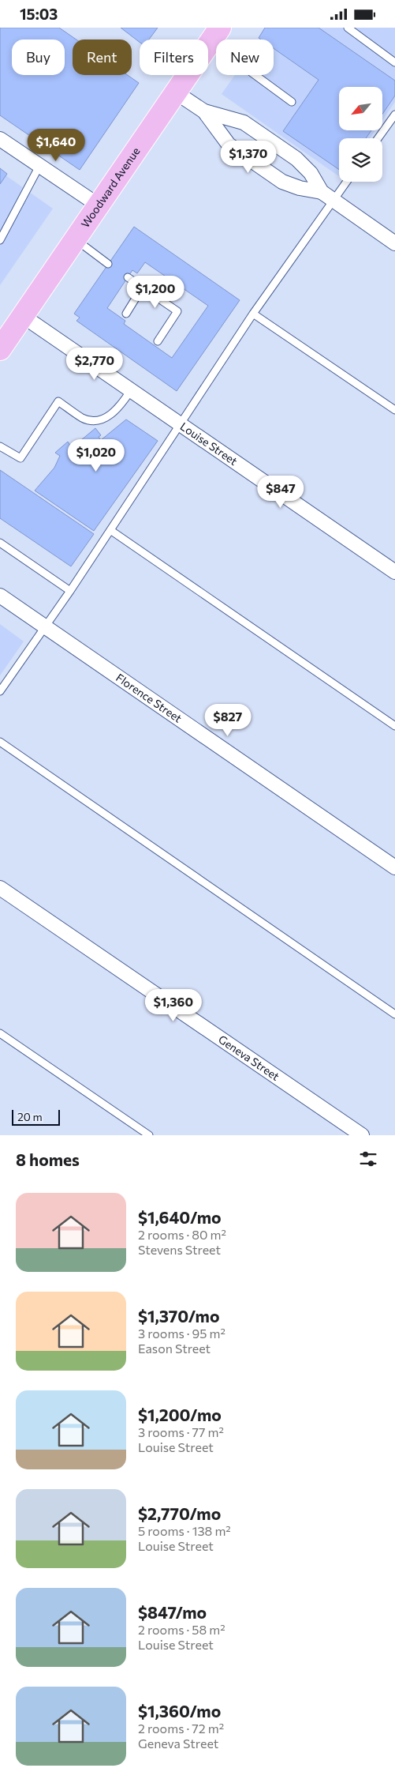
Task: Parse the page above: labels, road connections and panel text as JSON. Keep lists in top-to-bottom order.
{
  "streets": {
    "main road": ["Woodward Avenue"],
    "street": ["Louise Street", "Florence Street", "Geneva Street"]
  },
  "crossings": [
    ["Woodward Avenue", "Louise Street"]
  ],
  "scale_bar": "20 m",
  "north": "bottom left",
  "page": {
    "status": "15:03",
    "chip": [
      "Buy",
      "Rent",
      "Filters",
      "New"
    ],
    "price": [
      "$1,640",
      "$1,370",
      "$1,200",
      "$2,770",
      "$1,020",
      "$847",
      "$827",
      "$1,360"
    ],
    "scale": "20 m",
    "heading": "8 homes",
    "list": [
      {
        "name": "$1,640/mo",
        "note": "2 rooms · 80 m² · Stevens Street"
      },
      {
        "name": "$1,370/mo",
        "note": "3 rooms · 95 m² · Eason Street"
      },
      {
        "name": "$1,200/mo",
        "note": "3 rooms · 77 m² · Louise Street"
      },
      {
        "name": "$2,770/mo",
        "note": "5 rooms · 138 m² · Louise Street"
      },
      {
        "name": "$847/mo",
        "note": "2 rooms · 58 m² · Louise Street"
      },
      {
        "name": "$1,360/mo",
        "note": "2 rooms · 72 m² · Geneva Street"
      }
    ]
  }
}
